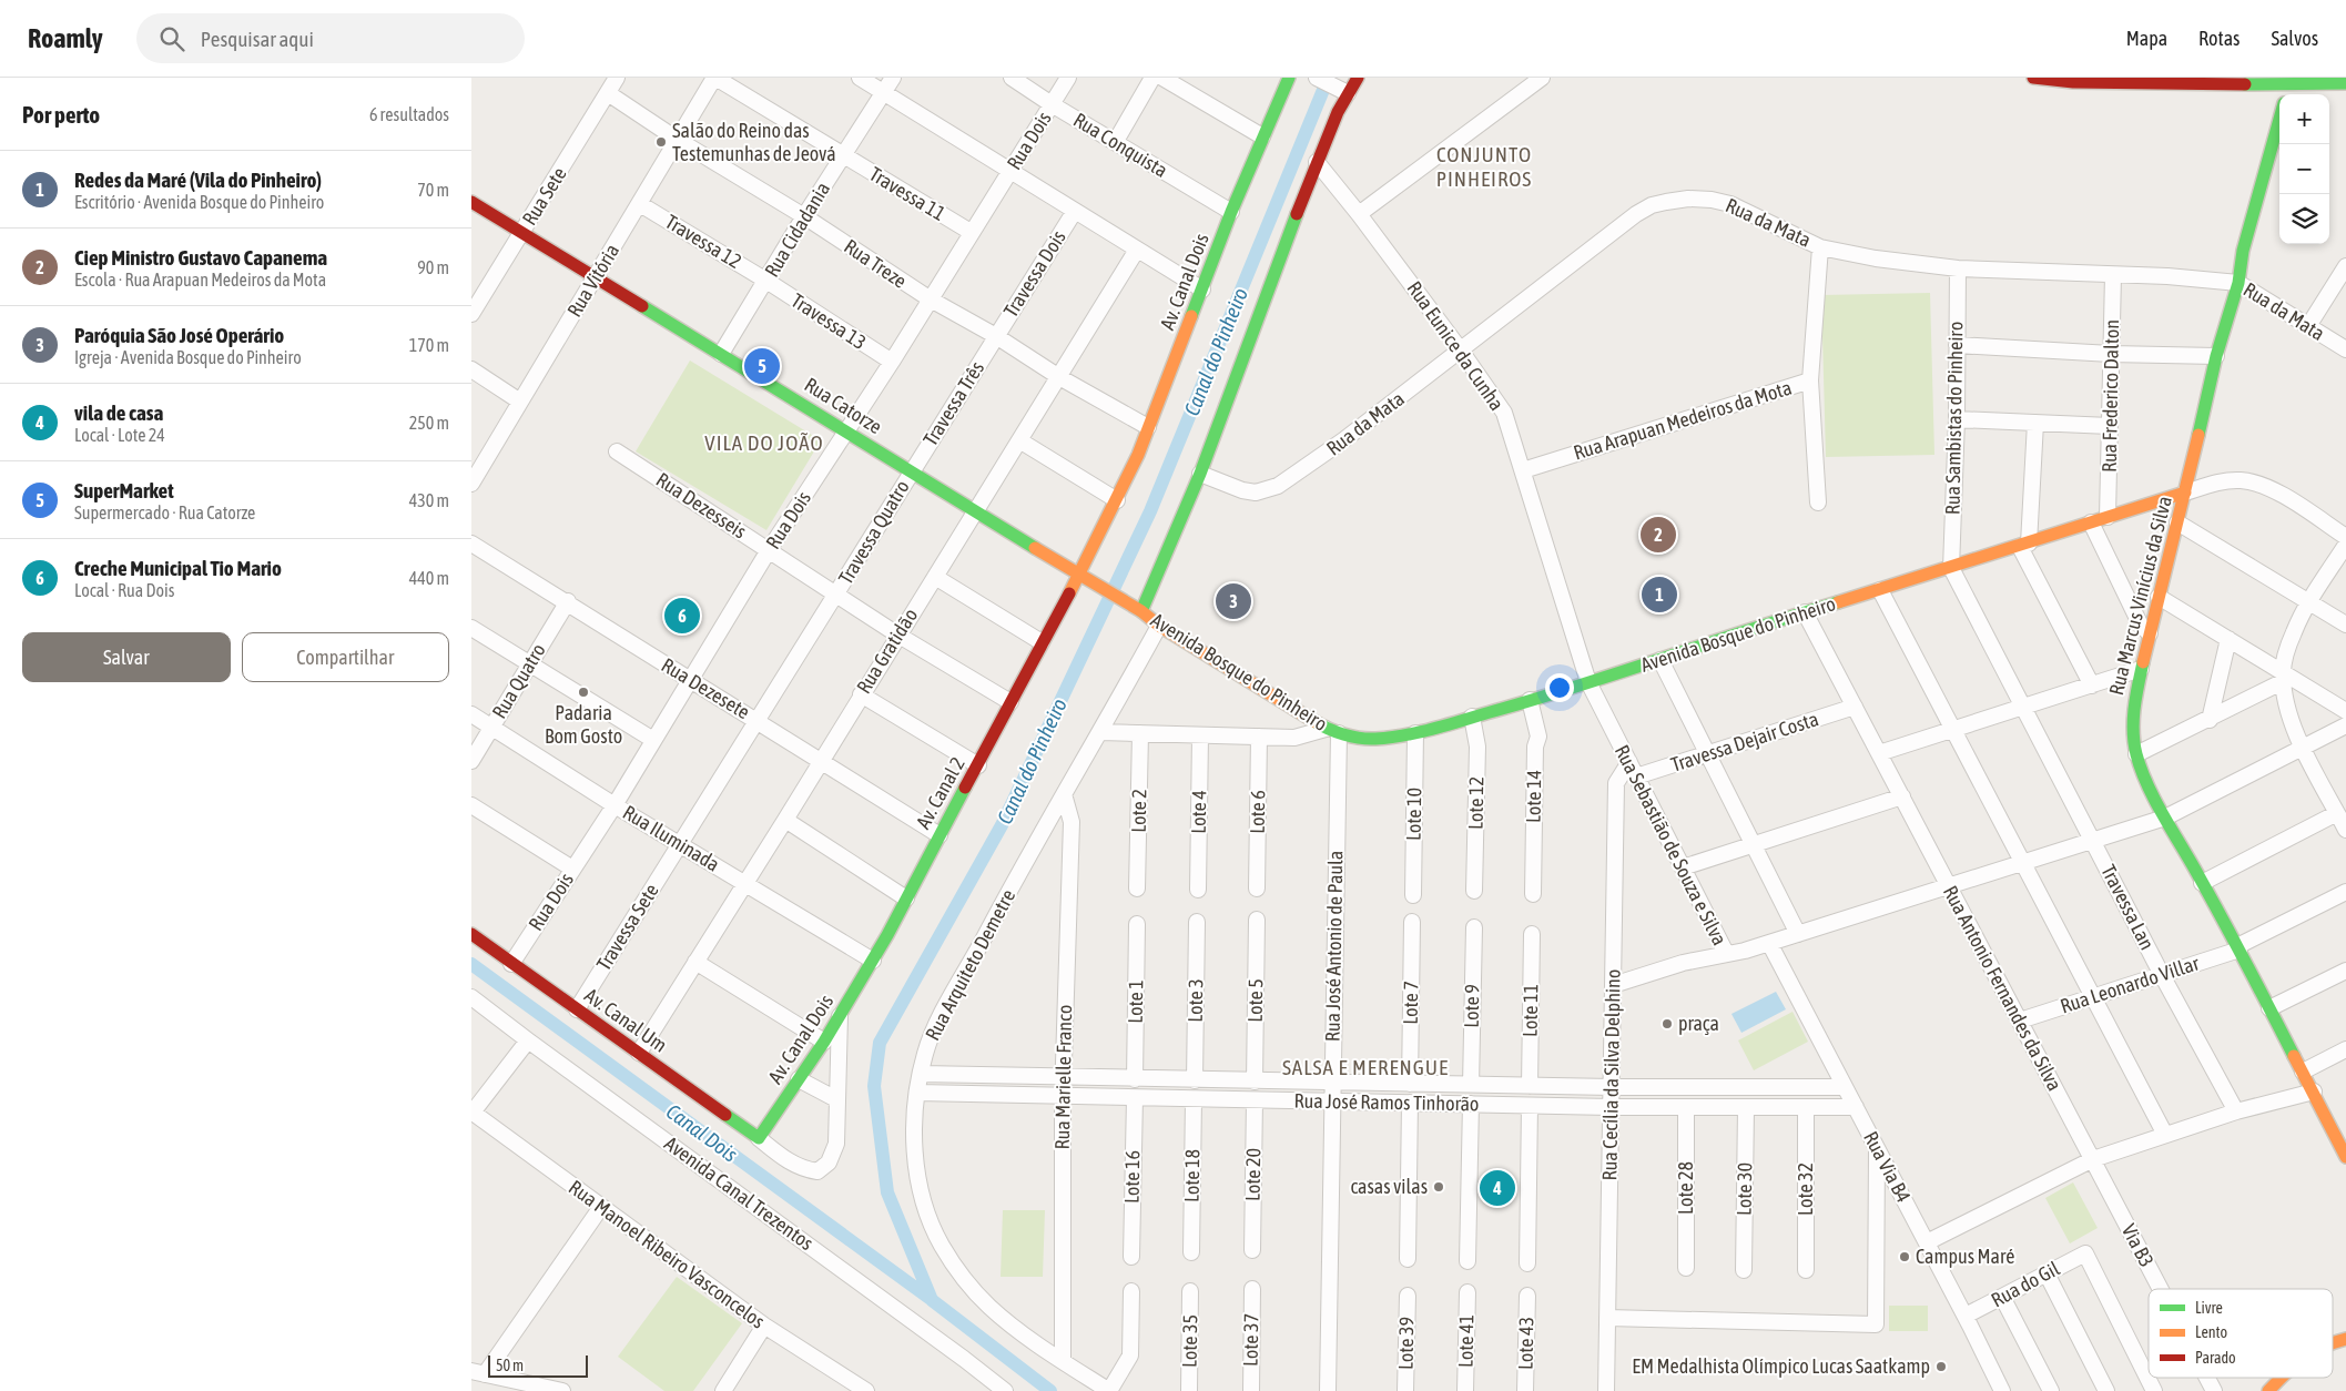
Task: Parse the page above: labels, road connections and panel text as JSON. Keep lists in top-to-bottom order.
{
  "streets": {
    "main road": [
      "Av. Canal Dois",
      "Rua Catorze",
      "Rua Marcus Vinícius da Silva",
      "Avenida Bosque do Pinheiro",
      "Av. Canal 2",
      "Av. Canal Um"
    ],
    "street": [
      "Rua Dois",
      "Rua Conquista",
      "Travessa 11",
      "Rua Sete",
      "Rua da Mata",
      "Rua Cidadania",
      "Travessa 12",
      "Rua Treze",
      "Travessa Dois",
      "Rua Vitória",
      "Travessa 13",
      "Rua Eunice da Cunha",
      "Rua Frederico Dalton",
      "Travessa Três",
      "Rua Sambistas do Pinheiro",
      "Rua Arapuan Medeiros da Mota",
      "Rua Dezesseis",
      "Travessa Quatro",
      "Rua Gratidão",
      "Rua Quatro",
      "Rua Dezesete",
      "Travessa Dejair Costa",
      "Lote 14",
      "Lote 12",
      "Lote 2",
      "Lote 4",
      "Lote 6",
      "Lote 10",
      "Rua Iluminada",
      "Rua Sebastião de Souza e Silva",
      "Travessa Lan",
      "Travessa Sete",
      "Rua José Antonio de Paula",
      "Rua Arquiteto Demetre",
      "Rua Leonardo Villar",
      "Rua Antonio Fernandes da Silva",
      "Lote 3",
      "Lote 5",
      "Lote 1",
      "Lote 7",
      "Lote 9",
      "Lote 11",
      "Rua Cecília da Silva Delphino",
      "Rua Marielle Franco",
      "Rua José Ramos Tinhorão",
      "Rua Via B4",
      "Lote 20",
      "Lote 18",
      "Lote 16",
      "Lote 28",
      "Lote 30",
      "Lote 32",
      "Avenida Canal Trezentos",
      "Via B3",
      "Rua Manoel Ribeiro Vasconcelos",
      "Rua do Gil",
      "Lote 37",
      "Lote 35",
      "Lote 41",
      "Lote 39",
      "Lote 43"
    ]
  },
  "crossings": [
    ["Rua Dois", "Rua Conquista"],
    ["Rua Dois", "Travessa 11"],
    ["Rua Dois", "Rua Treze"],
    ["Rua Dois", "Travessa 13"],
    ["Rua Dois", "Rua Catorze"],
    ["Rua Dois", "Rua Dezesseis"],
    ["Rua Dois", "Rua Dezesete"],
    ["Rua Dois", "Rua Iluminada"],
    ["Rua Dois", "Av. Canal Um"],
    ["Rua Conquista", "Av. Canal Dois"],
    ["Travessa 11", "Rua Cidadania"],
    ["Travessa 11", "Rua Vitória"],
    ["Rua Sete", "Rua Treze"],
    ["Rua Sete", "Rua Catorze"],
    ["Rua da Mata", "Rua Eunice da Cunha"],
    ["Rua da Mata", "Rua Frederico Dalton"],
    ["Rua da Mata", "Rua Sambistas do Pinheiro"],
    ["Rua da Mata", "Rua Arapuan Medeiros da Mota"],
    ["Rua da Mata", "Rua Marcus Vinícius da Silva"],
    ["Rua Cidadania", "Travessa 12"],
    ["Rua Cidadania", "Rua Treze"],
    ["Rua Cidadania", "Travessa 13"],
    ["Rua Cidadania", "Rua Catorze"],
    ["Travessa 12", "Rua Vitória"],
    ["Travessa 12", "Travessa 13"],
    ["Rua Treze", "Travessa Dois"],
    ["Rua Treze", "Rua Vitória"],
    ["Rua Treze", "Av. Canal Dois"],
    ["Rua Treze", "Travessa Três"],
    ["Rua Treze", "Rua Gratidão"],
    ["Travessa Dois", "Travessa Três"],
    ["Rua Vitória", "Rua Catorze"],
    ["Av. Canal Dois", "Rua Catorze"],
    ["Av. Canal Dois", "Av. Canal 2"],
    ["Av. Canal Dois", "Rua Iluminada"],
    ["Av. Canal Dois", "Av. Canal Um"],
    ["Rua Eunice da Cunha", "Rua Arapuan Medeiros da Mota"],
    ["Rua Eunice da Cunha", "Avenida Bosque do Pinheiro"],
    ["Rua Eunice da Cunha", "Rua Sebastião de Souza e Silva"],
    ["Rua Frederico Dalton", "Avenida Bosque do Pinheiro"],
    ["Travessa Três", "Rua Catorze"],
    ["Travessa Três", "Travessa Quatro"],
    ["Rua Catorze", "Travessa Quatro"],
    ["Rua Catorze", "Avenida Bosque do Pinheiro"],
    ["Rua Catorze", "Rua Gratidão"],
    ["Rua Sambistas do Pinheiro", "Avenida Bosque do Pinheiro"],
    ["Rua Sambistas do Pinheiro", "Travessa Lan"],
    ["Rua Dezesseis", "Travessa Quatro"],
    ["Rua Dezesseis", "Rua Gratidão"],
    ["Rua Dezesseis", "Av. Canal 2"],
    ["Travessa Quatro", "Rua Dezesete"],
    ["Travessa Quatro", "Travessa Sete"],
    ["Rua Marcus Vinícius da Silva", "Avenida Bosque do Pinheiro"],
    ["Rua Marcus Vinícius da Silva", "Rua Sebastião de Souza e Silva"],
    ["Rua Marcus Vinícius da Silva", "Rua Leonardo Villar"],
    ["Avenida Bosque do Pinheiro", "Lote 14"],
    ["Avenida Bosque do Pinheiro", "Lote 12"],
    ["Avenida Bosque do Pinheiro", "Lote 10"],
    ["Avenida Bosque do Pinheiro", "Rua Sebastião de Souza e Silva"],
    ["Avenida Bosque do Pinheiro", "Travessa Lan"],
    ["Avenida Bosque do Pinheiro", "Rua José Antonio de Paula"],
    ["Avenida Bosque do Pinheiro", "Rua Arquiteto Demetre"],
    ["Avenida Bosque do Pinheiro", "Rua Antonio Fernandes da Silva"],
    ["Rua Gratidão", "Rua Dezesete"],
    ["Rua Gratidão", "Rua Iluminada"],
    ["Rua Gratidão", "Av. Canal Um"],
    ["Rua Quatro", "Rua Dezesete"],
    ["Rua Quatro", "Rua Iluminada"],
    ["Rua Dezesete", "Av. Canal 2"],
    ["Rua Dezesete", "Travessa Sete"],
    ["Travessa Dejair Costa", "Rua Sebastião de Souza e Silva"],
    ["Travessa Dejair Costa", "Rua Antonio Fernandes da Silva"],
    ["Av. Canal 2", "Rua Iluminada"],
    ["Rua Iluminada", "Travessa Sete"],
    ["Rua Sebastião de Souza e Silva", "Travessa Lan"],
    ["Rua Sebastião de Souza e Silva", "Rua Antonio Fernandes da Silva"],
    ["Rua Sebastião de Souza e Silva", "Rua Cecília da Silva Delphino"],
    ["Rua Sebastião de Souza e Silva", "Rua Via B4"],
    ["Travessa Lan", "Rua Leonardo Villar"],
    ["Travessa Sete", "Av. Canal Um"],
    ["Rua José Antonio de Paula", "Rua José Ramos Tinhorão"],
    ["Rua Arquiteto Demetre", "Rua Marielle Franco"],
    ["Rua Arquiteto Demetre", "Rua José Ramos Tinhorão"],
    ["Rua Leonardo Villar", "Rua Antonio Fernandes da Silva"],
    ["Rua Antonio Fernandes da Silva", "Via B3"],
    ["Lote 3", "Rua José Ramos Tinhorão"],
    ["Lote 5", "Rua José Ramos Tinhorão"],
    ["Lote 1", "Rua José Ramos Tinhorão"],
    ["Lote 7", "Rua José Ramos Tinhorão"],
    ["Lote 9", "Rua José Ramos Tinhorão"],
    ["Lote 11", "Rua José Ramos Tinhorão"],
    ["Rua Cecília da Silva Delphino", "Rua José Ramos Tinhorão"],
    ["Rua Marielle Franco", "Rua José Ramos Tinhorão"],
    ["Rua José Ramos Tinhorão", "Rua Via B4"],
    ["Rua José Ramos Tinhorão", "Lote 20"],
    ["Rua José Ramos Tinhorão", "Lote 18"],
    ["Rua José Ramos Tinhorão", "Lote 16"],
    ["Rua José Ramos Tinhorão", "Lote 28"],
    ["Rua José Ramos Tinhorão", "Lote 30"],
    ["Rua José Ramos Tinhorão", "Lote 32"],
    ["Rua Via B4", "Rua do Gil"]
  ],
  "districts": ["CONJUNTO PINHEIROS", "VILA DO JOÃO", "SALSA E MERENGUE"],
  "water": ["Canal do Pinheiro", "Canal Dois"],
  "places": [
    "Salão do Reino das Testemunhas de Jeová",
    "Padaria Bom Gosto",
    "praça",
    "casas vilas",
    "Campus Maré",
    "EM Medalhista Olímpico Lucas Saatkamp"
  ],
  "legend": ["Livre", "Lento", "Parado"],
  "scale_bar": "50 m",
  "page": {
    "header": "Roamly",
    "search": "Pesquisar aqui",
    "nav": ["Mapa", "Rotas", "Salvos"],
    "heading": ["Por perto", "6 resultados"],
    "map_buttons": ["+", "−"],
    "list": [
      {
        "mark": "1",
        "name": "Redes da Maré (Vila do Pinheiro)",
        "note": "Escritório · Avenida Bosque do Pinheiro",
        "value": "70 m"
      },
      {
        "mark": "2",
        "name": "Ciep Ministro Gustavo Capanema",
        "note": "Escola · Rua Arapuan Medeiros da Mota",
        "value": "90 m"
      },
      {
        "mark": "3",
        "name": "Paróquia São José Operário",
        "note": "Igreja · Avenida Bosque do Pinheiro",
        "value": "170 m"
      },
      {
        "mark": "4",
        "name": "vila de casa",
        "note": "Local · Lote 24",
        "value": "250 m"
      },
      {
        "mark": "5",
        "name": "SuperMarket",
        "note": "Supermercado · Rua Catorze",
        "value": "430 m"
      },
      {
        "mark": "6",
        "name": "Creche Municipal Tio Mario",
        "note": "Local · Rua Dois",
        "value": "440 m"
      }
    ],
    "pins": [
      "5",
      "2",
      "1",
      "3",
      "6",
      "4"
    ],
    "buttons": ["Salvar", "Compartilhar"],
    "scale": "50 m"
  }
}
